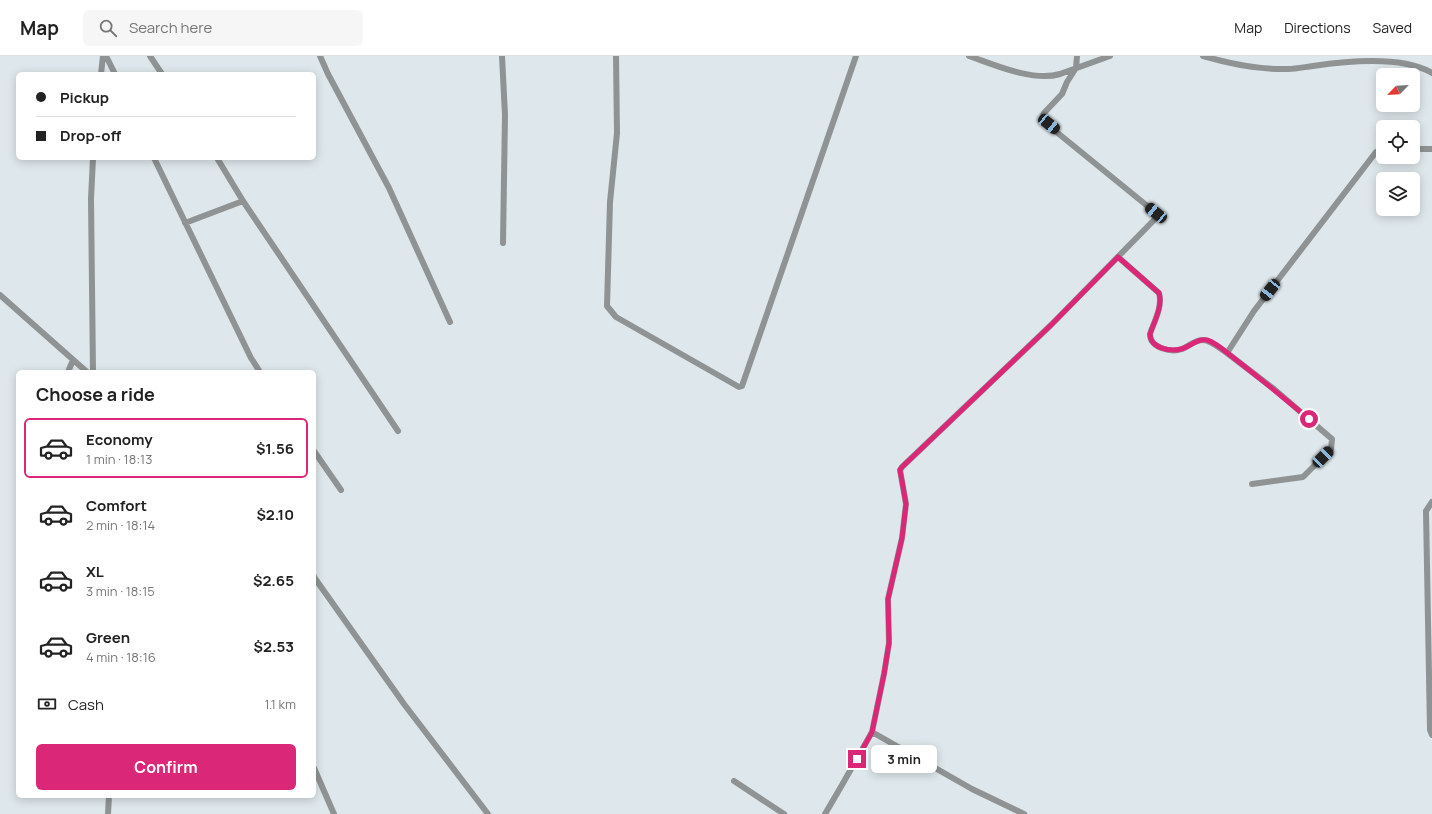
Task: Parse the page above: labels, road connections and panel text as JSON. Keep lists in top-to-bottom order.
{
  "north": "bottom left",
  "page": {
    "header": "Map",
    "search": "Search here",
    "nav": ["Map", "Directions", "Saved"],
    "banner": ["Pickup", "Drop-off"],
    "heading": "Choose a ride",
    "list": [
      {
        "name": "Economy",
        "note": "1 min · 18:13",
        "value": "$1.56"
      },
      {
        "name": "Comfort",
        "note": "2 min · 18:14",
        "value": "$2.10"
      },
      {
        "name": "XL",
        "note": "3 min · 18:15",
        "value": "$2.65"
      },
      {
        "name": "Green",
        "note": "4 min · 18:16",
        "value": "$2.53"
      }
    ],
    "pay": ["Cash", "1.1 km"],
    "buttons": "Confirm",
    "bubble": "3 min"
  }
}
